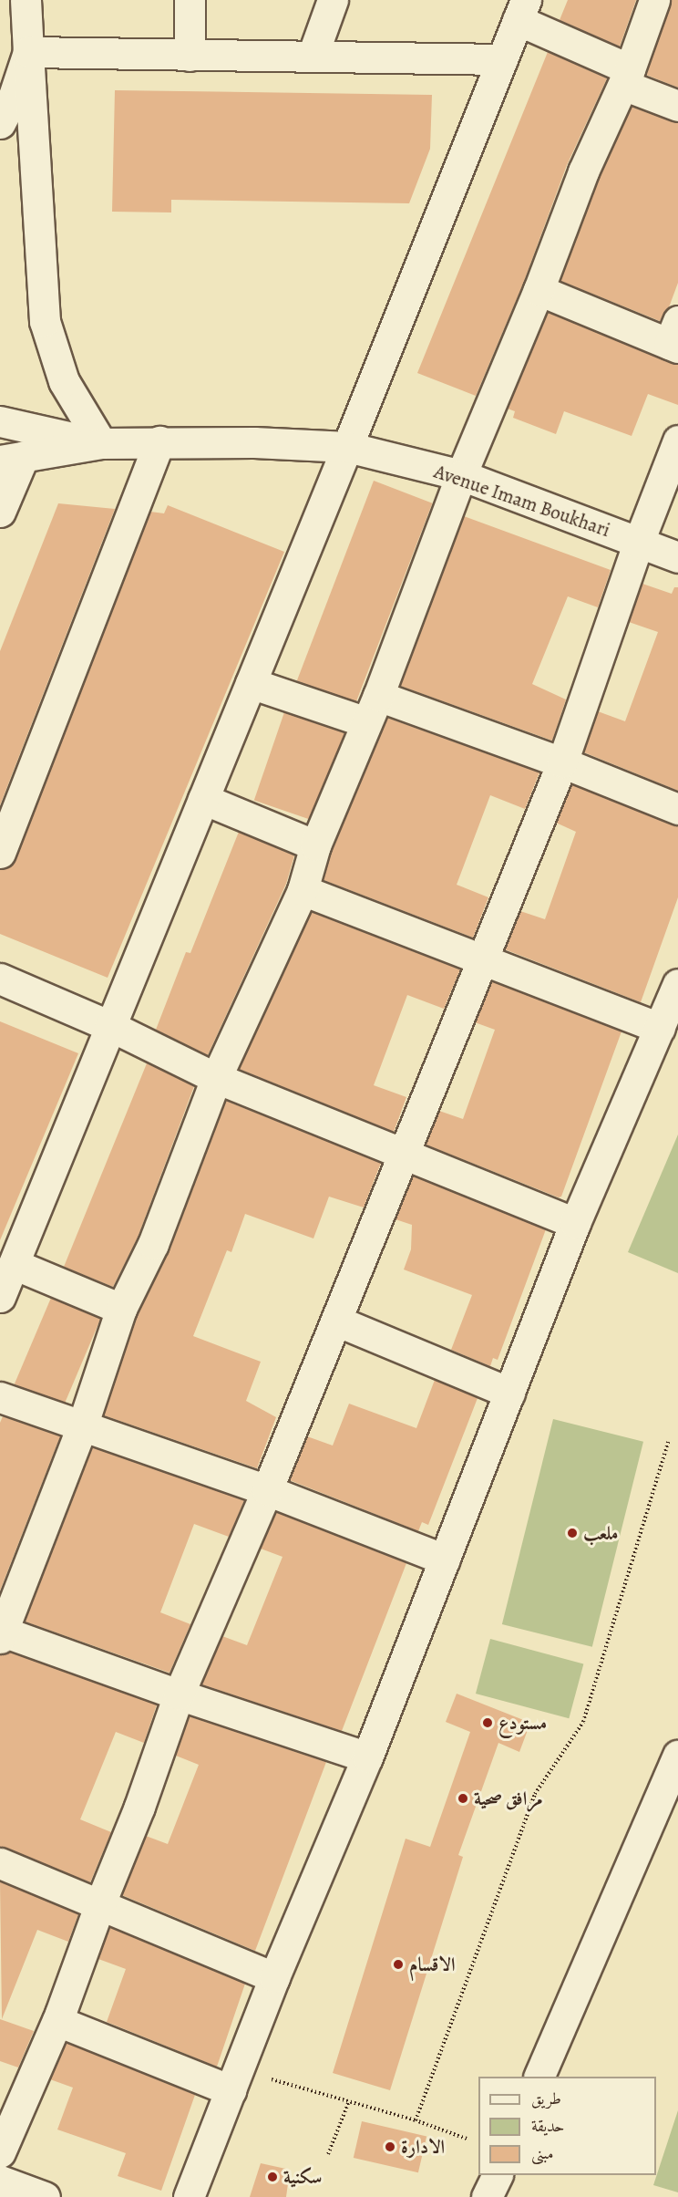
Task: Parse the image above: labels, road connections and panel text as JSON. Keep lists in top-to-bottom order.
{
  "streets": {
    "street": ["Avenue Imam Boukhari"]
  },
  "places": [
    "ملعب",
    "مستودع",
    "مرافق صحية",
    "الاقسام",
    "الادارة",
    "سكنية"
  ],
  "legend": ["طريق", "حديقة", "مبنى"]
}
